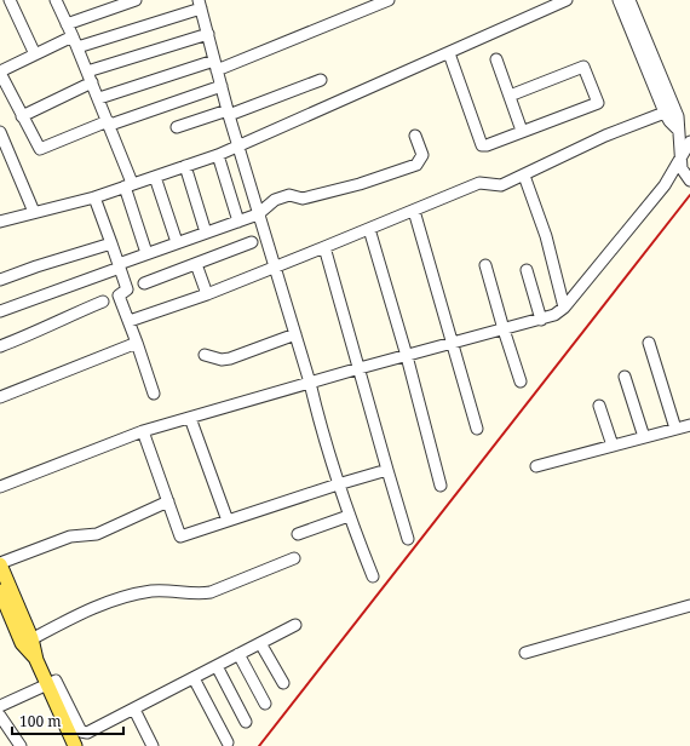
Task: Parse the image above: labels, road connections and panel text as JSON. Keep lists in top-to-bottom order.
{
  "scale_bar": "100 m"
}
